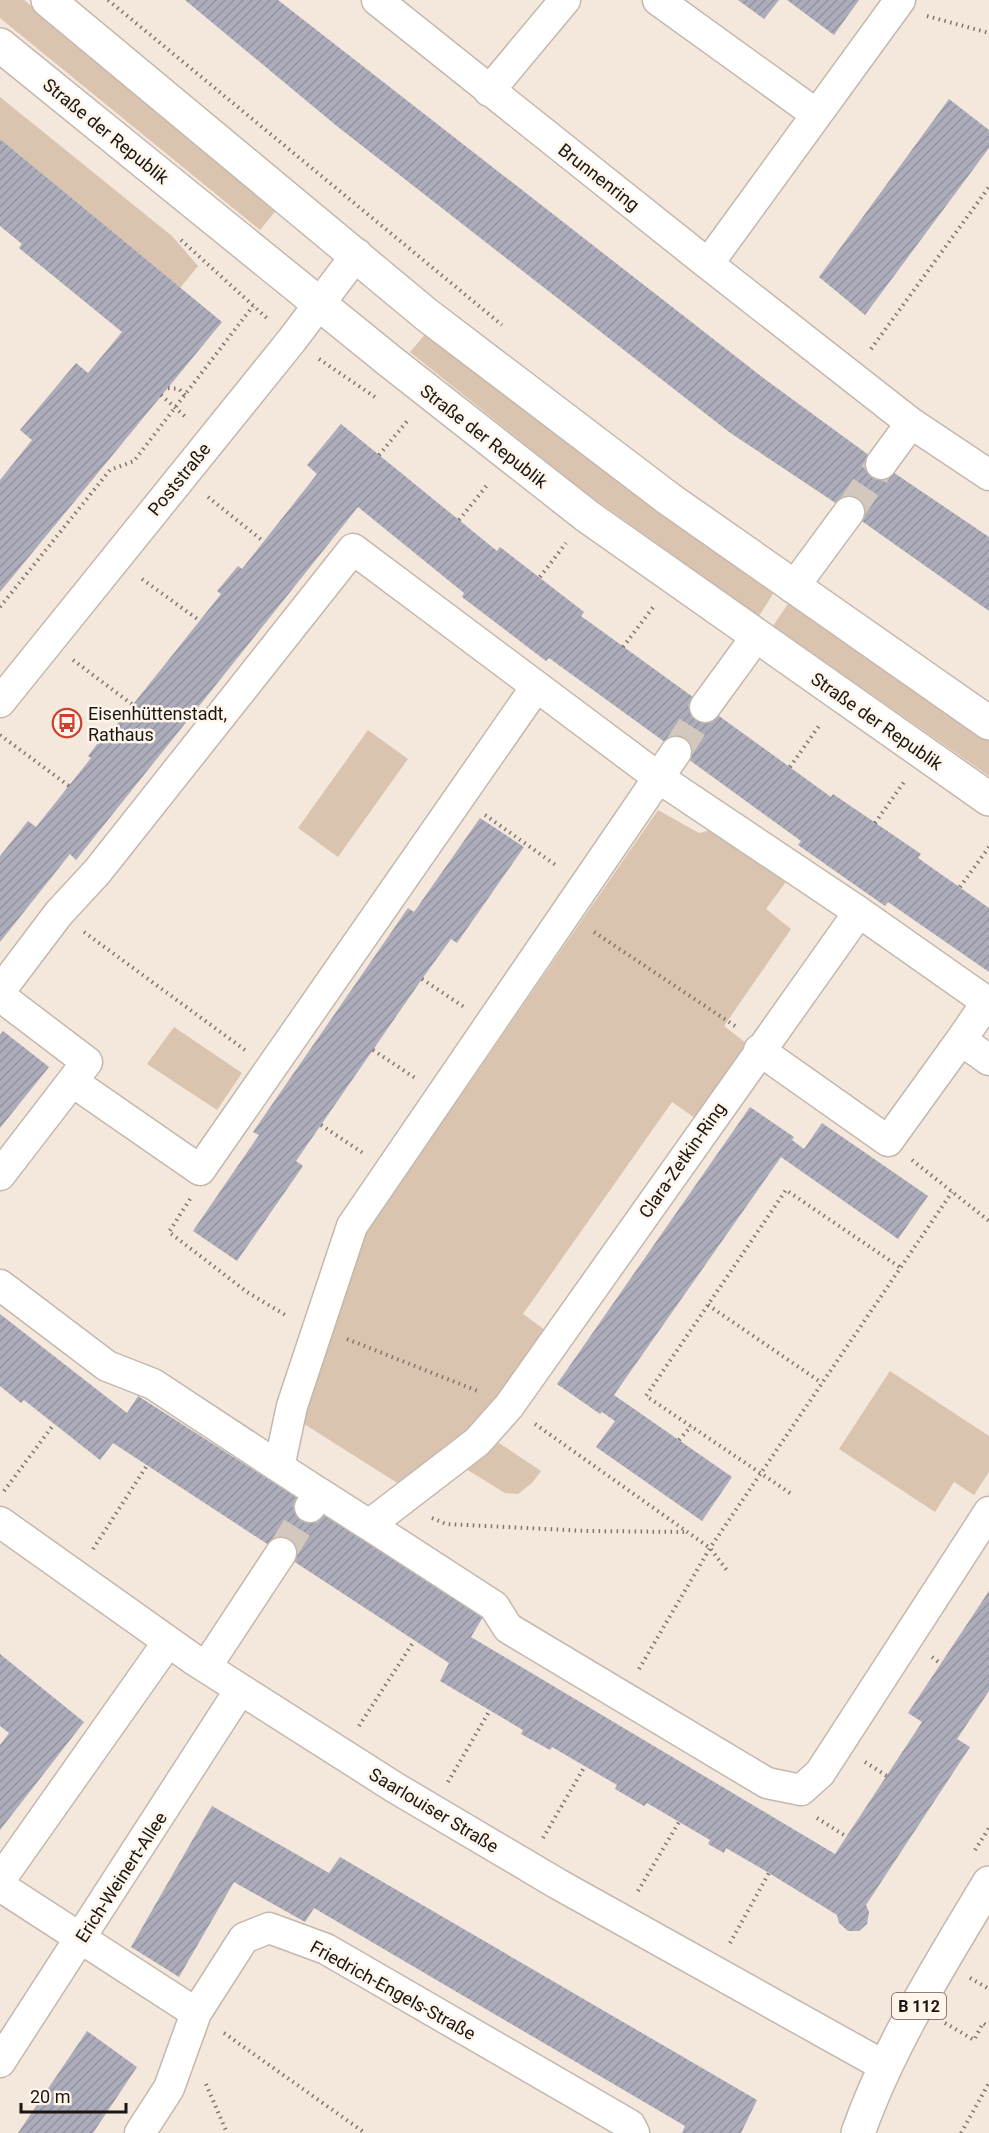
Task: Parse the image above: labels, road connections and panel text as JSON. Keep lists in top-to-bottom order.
{
  "streets": {
    "street": [
      "Straße der Republik",
      "Brunnenring",
      "Poststraße",
      "Clara-Zetkin-Ring",
      "Saarlouiser Straße",
      "Erich-Weinert-Allee",
      "Friedrich-Engels-Straße",
      "B 112"
    ]
  },
  "crossings": [
    ["Straße der Republik", "Poststraße"],
    ["Saarlouiser Straße", "Erich-Weinert-Allee"],
    ["Saarlouiser Straße", "B 112"]
  ],
  "places": {
    "bus stop": ["Eisenhüttenstadt, Rathaus"]
  },
  "scale_bar": "20 m"
}
